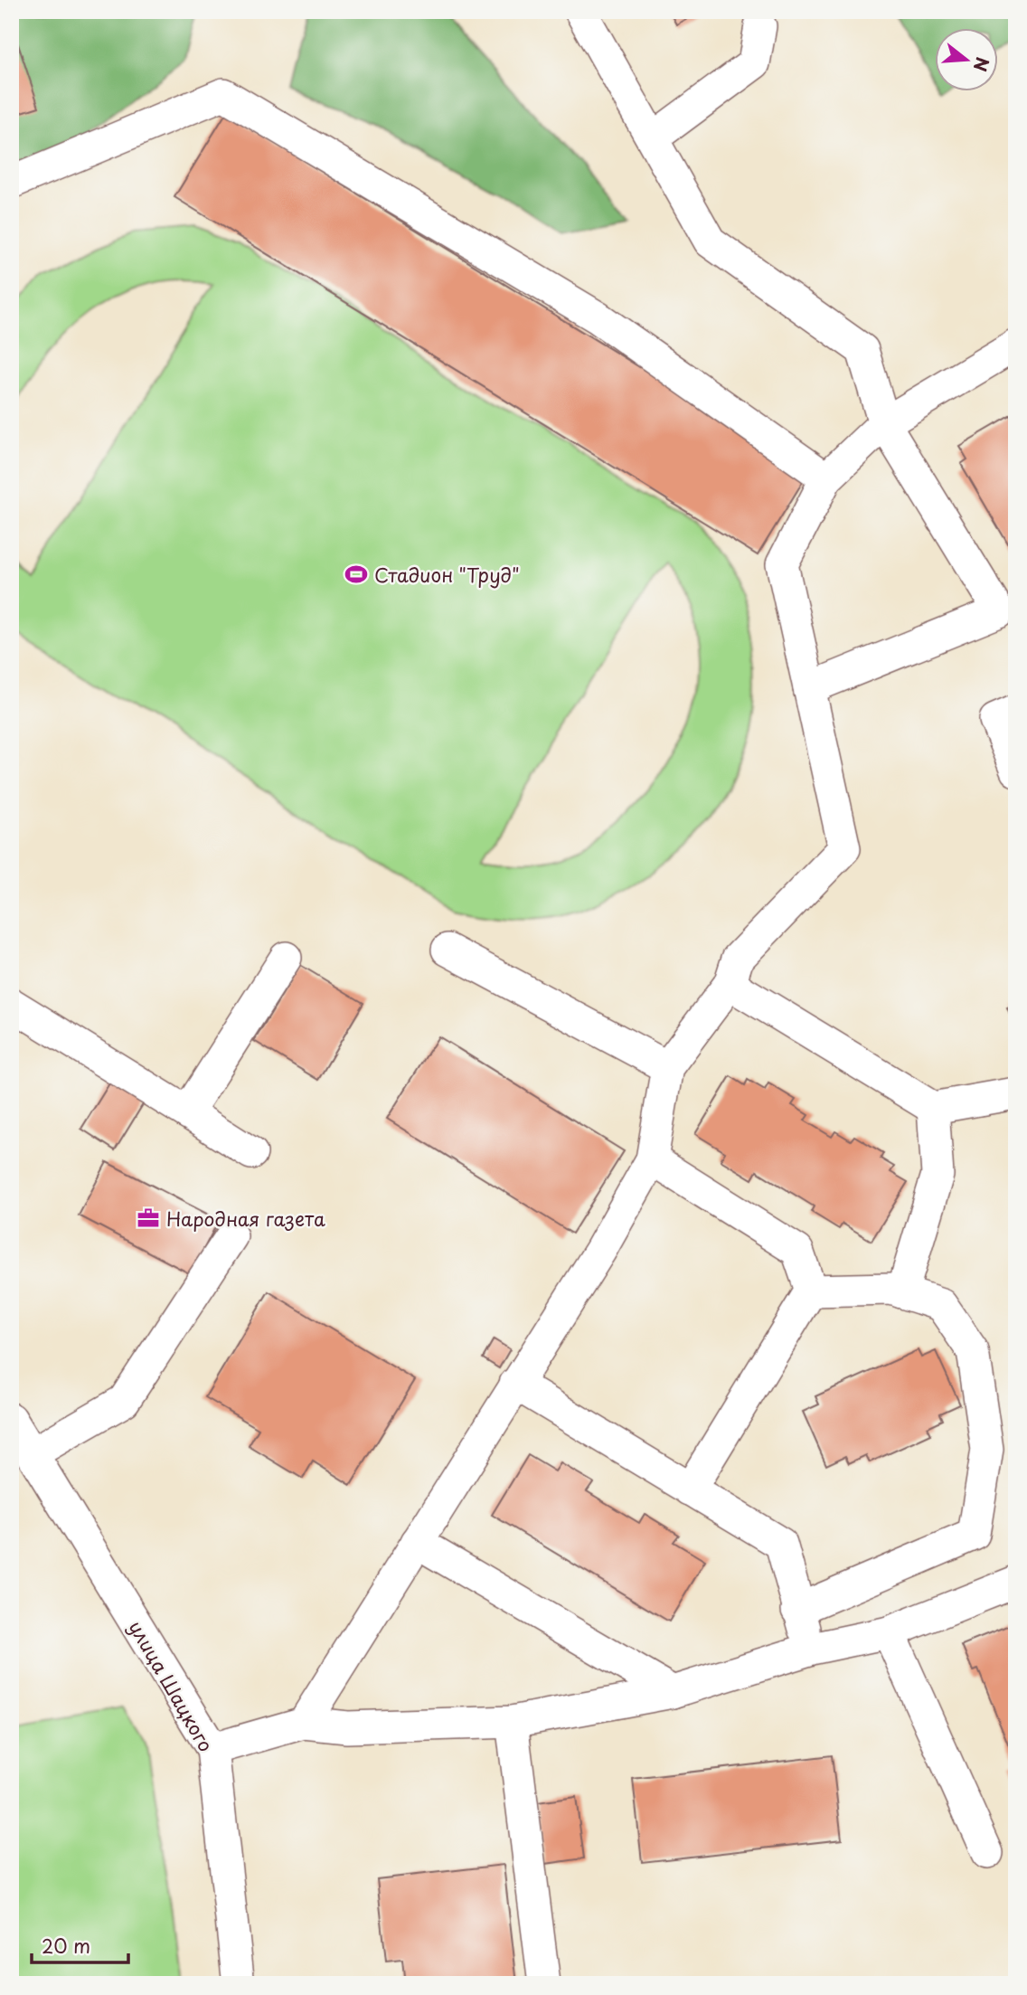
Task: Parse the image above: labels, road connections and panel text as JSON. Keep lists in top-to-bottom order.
{
  "streets": {
    "street": ["улица Шацкого"]
  },
  "places": {
    "sports": ["Стадион \"Труд\""],
    "office": ["Народная газета"]
  },
  "scale_bar": "20 m",
  "north": "right"
}
